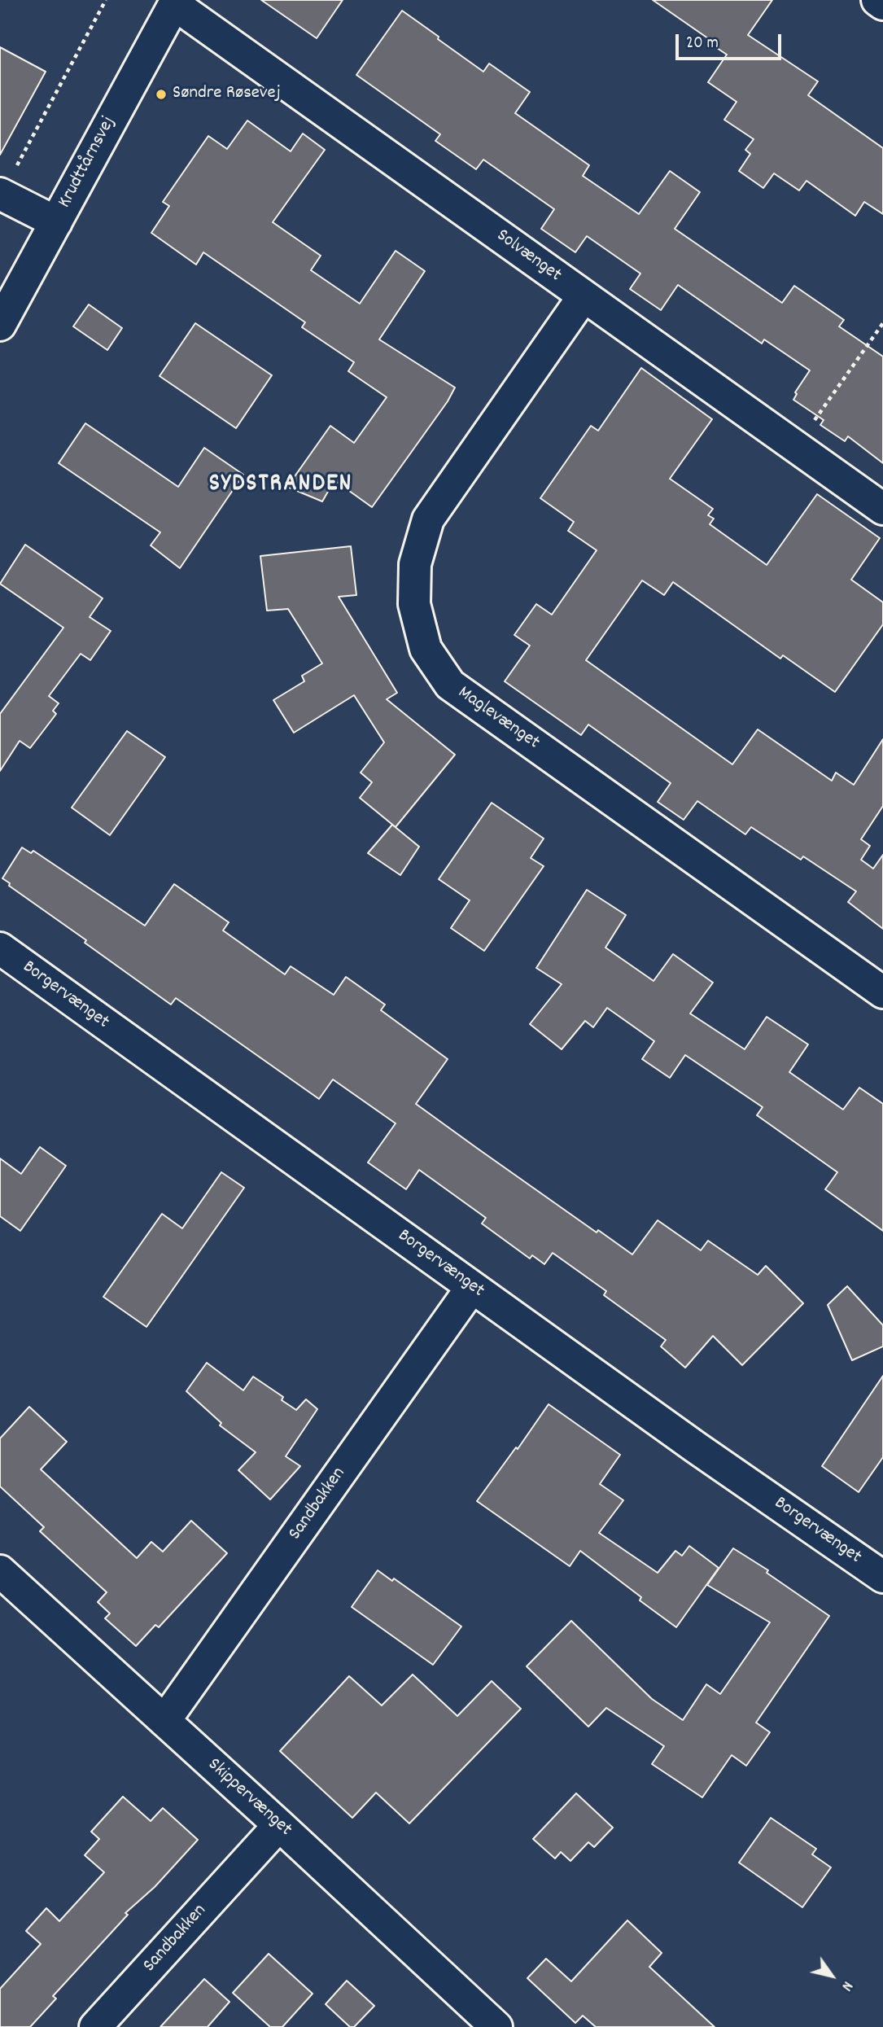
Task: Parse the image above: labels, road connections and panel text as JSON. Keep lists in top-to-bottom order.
{
  "streets": {
    "street": [
      "Krudttårnsvej",
      "Solvænget",
      "Maglevænget",
      "Borgervænget",
      "Sandbakken",
      "Skippervænget"
    ]
  },
  "crossings": [
    ["Krudttårnsvej", "Solvænget"],
    ["Solvænget", "Maglevænget"],
    ["Borgervænget", "Sandbakken"],
    ["Sandbakken", "Skippervænget"]
  ],
  "districts": ["SYDSTRANDEN"],
  "places": ["Søndre Røsevej"],
  "scale_bar": "20 m",
  "north": "bottom right"
}
